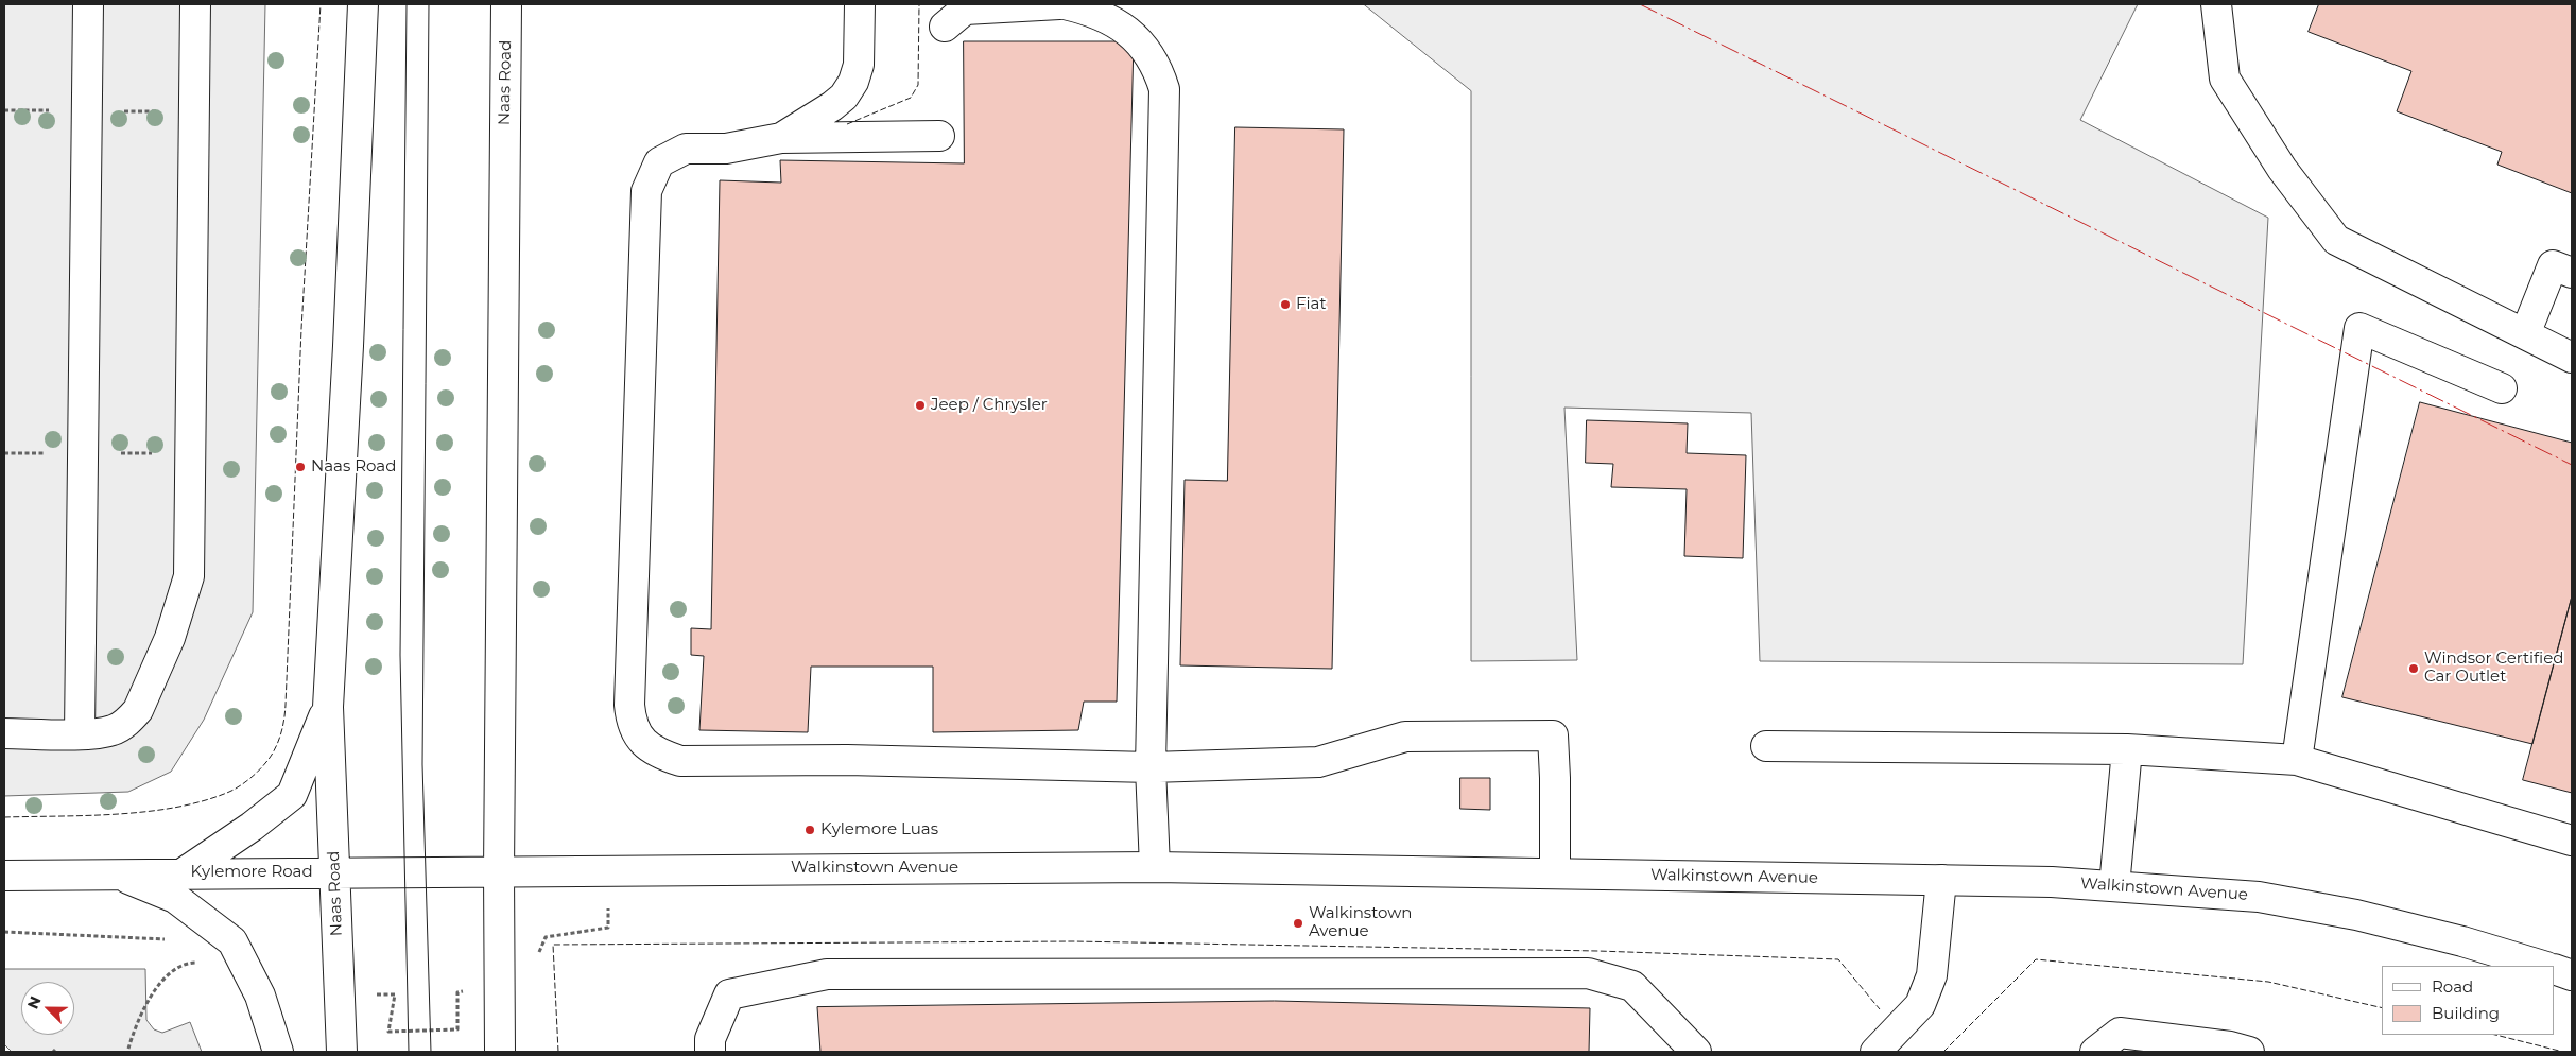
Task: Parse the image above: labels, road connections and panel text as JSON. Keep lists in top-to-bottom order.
{
  "streets": {
    "main road": ["Naas Road", "Walkinstown Avenue", "Kylemore Road"]
  },
  "crossings": [
    ["Naas Road", "Walkinstown Avenue"],
    ["Naas Road", "Kylemore Road"],
    ["Walkinstown Avenue", "Kylemore Road"]
  ],
  "places": [
    "Fiat",
    "Jeep / Chrysler",
    "Naas Road",
    "Windsor Certified Car Outlet",
    "Kylemore Luas",
    "Walkinstown Avenue"
  ],
  "legend": ["Road", "Building"],
  "north": "top left"
}
